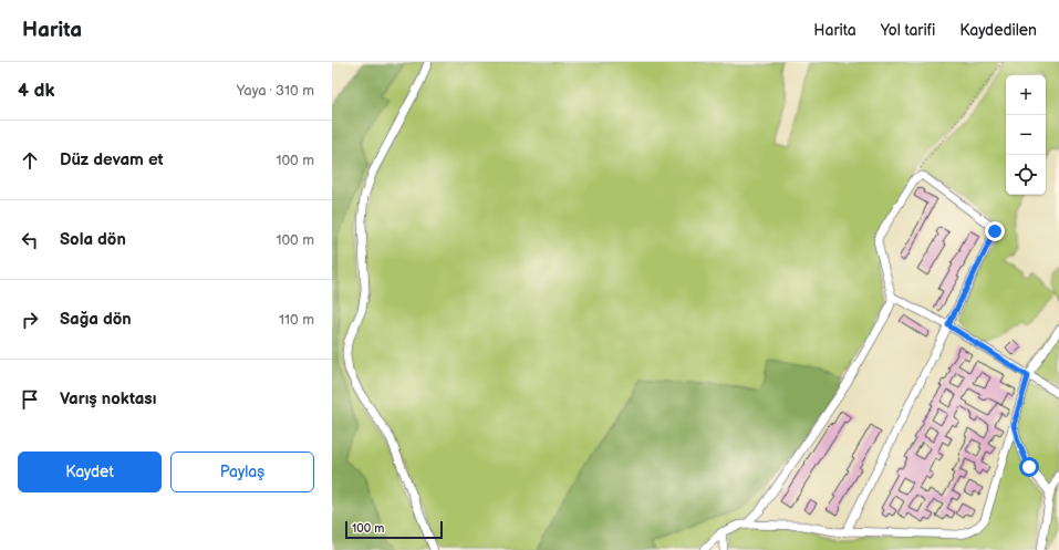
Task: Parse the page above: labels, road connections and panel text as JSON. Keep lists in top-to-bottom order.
{
  "scale_bar": "100 m",
  "page": {
    "header": "Harita",
    "nav": ["Harita", "Yol tarifi", "Kaydedilen"],
    "heading": ["4 dk", "Yaya · 310 m"],
    "map_buttons": ["+", "−"],
    "list": [
      ["Düz devam et", "100 m"],
      ["Sola dön", "100 m"],
      ["Sağa dön", "110 m"],
      "Varış noktası"
    ],
    "buttons": ["Kaydet", "Paylaş"],
    "scale": "100 m"
  }
}
